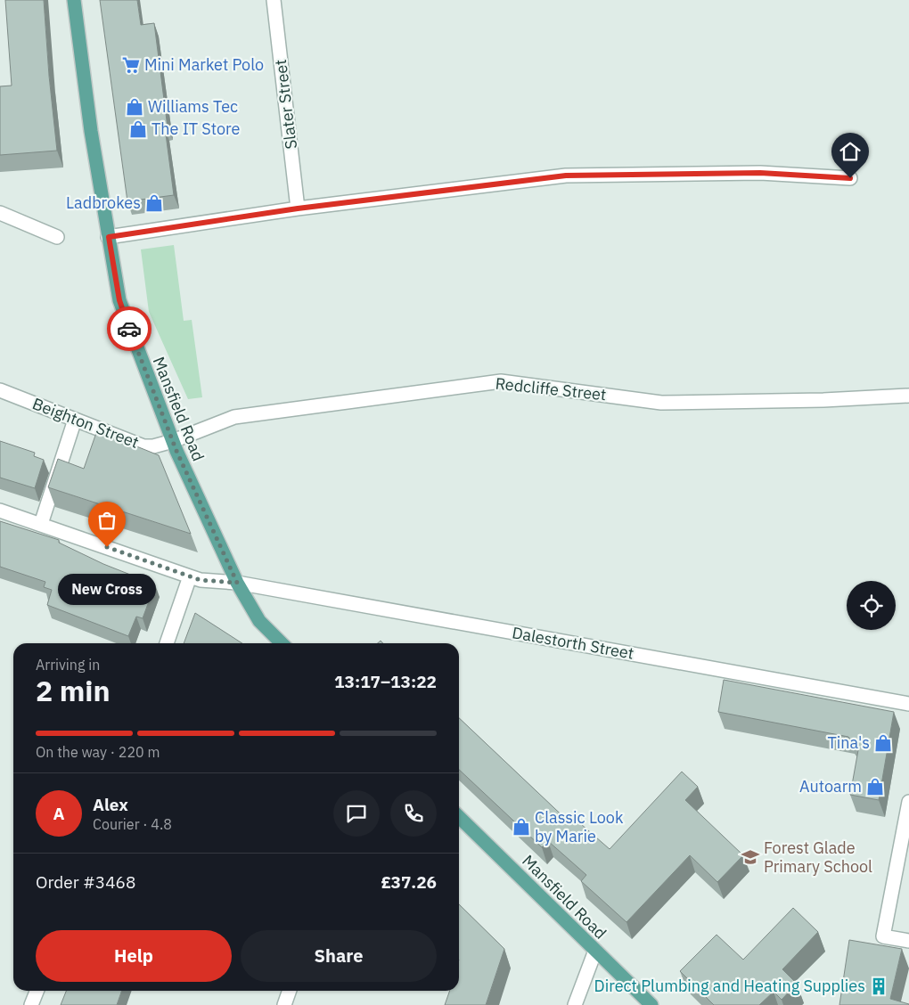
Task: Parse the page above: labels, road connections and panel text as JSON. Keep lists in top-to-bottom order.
{
  "streets": {
    "main road": ["Mansfield Road"],
    "street": [
      "Slater Street",
      "Redcliffe Street",
      "Beighton Street",
      "Dalestorth Street"
    ]
  },
  "crossings": [
    ["Redcliffe Street", "Mansfield Road"],
    ["Redcliffe Street", "Beighton Street"],
    ["Mansfield Road", "Beighton Street"],
    ["Mansfield Road", "Dalestorth Street"]
  ],
  "places": {
    "supermarket": ["Mini Market Polo"],
    "shop": [
      "Williams Tec",
      "The IT Store",
      "Ladbrokes",
      "Tina's",
      "Autoarm",
      "Classic Look by Marie"
    ],
    "other": ["New Cross"],
    "school or university": ["Forest Glade Primary School"],
    "building": ["Direct Plumbing and Heating Supplies"]
  },
  "page": {
    "bubble": "New Cross",
    "heading": ["2 min", "Arriving in", "13:17–13:22"],
    "panel": [
      "Alex",
      "Courier · 4.8",
      "Order #3468",
      "£37.26"
    ],
    "bar": "On the way · 220 m",
    "round": "A",
    "buttons": ["Help", "Share"]
  }
}
